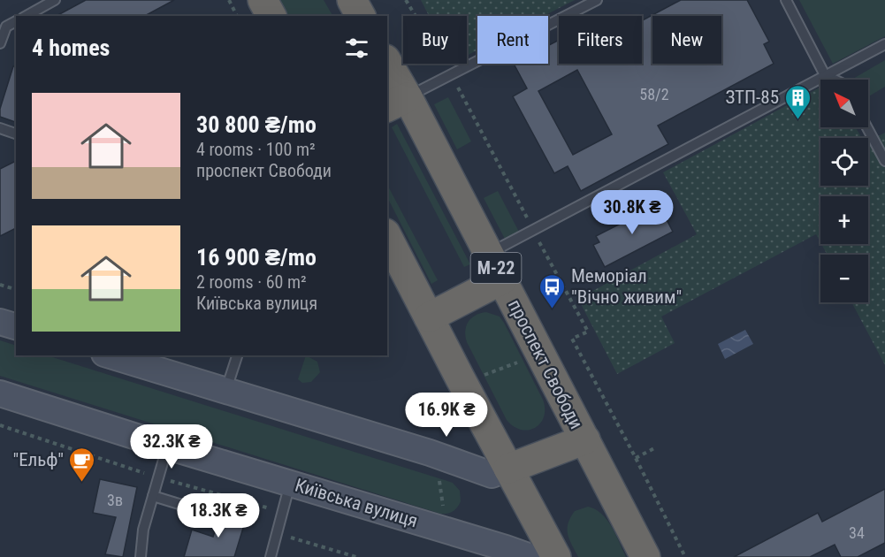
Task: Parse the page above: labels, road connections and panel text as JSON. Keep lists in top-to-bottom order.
{
  "streets": {
    "highway": ["М-22", "проспект Свободи"],
    "main road": ["Київська вулиця"]
  },
  "places": {
    "building": ["ЗТП-85"],
    "bus stop": ["Меморіал \"Вічно живим\""],
    "cafe": ["\"Ельф\""]
  },
  "house_numbers": ["58/2", "3в", "34"],
  "north": "top left",
  "page": {
    "chip": [
      "Buy",
      "Rent",
      "Filters",
      "New"
    ],
    "heading": "4 homes",
    "map_buttons": ["+", "−"],
    "list": [
      {
        "name": "30 800 ₴/mo",
        "note": "4 rooms · 100 m² · проспект Свободи"
      },
      {
        "name": "16 900 ₴/mo",
        "note": "2 rooms · 60 m² · Київська вулиця"
      }
    ],
    "price": [
      "30.8K ₴",
      "16.9K ₴",
      "32.3K ₴",
      "18.3K ₴"
    ]
  }
}
